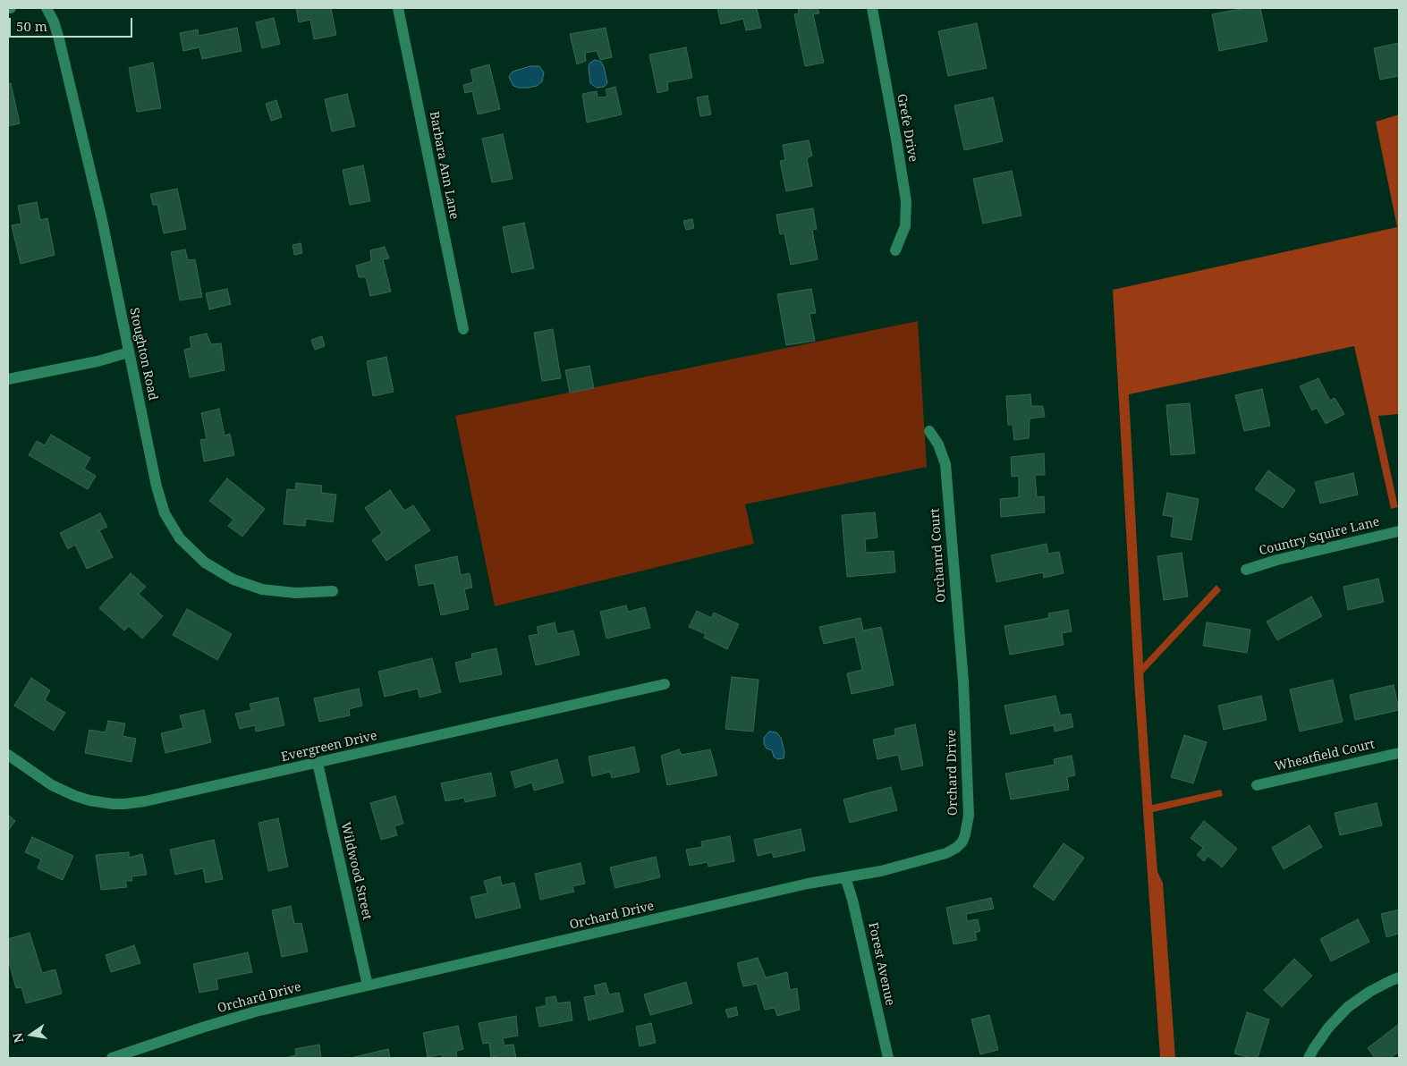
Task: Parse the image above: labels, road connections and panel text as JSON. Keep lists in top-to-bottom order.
{
  "streets": {
    "street": [
      "Grefe Drive",
      "Barbara Ann Lane",
      "Stoughton Road",
      "Country Squire Lane",
      "Orchanrd Court",
      "Evergreen Drive",
      "Wheatfield Court",
      "Orchard Drive",
      "Wildwood Street",
      "Forest Avenue"
    ]
  },
  "crossings": [
    ["Orchanrd Court", "Orchard Drive"],
    ["Evergreen Drive", "Wildwood Street"],
    ["Orchard Drive", "Wildwood Street"],
    ["Orchard Drive", "Forest Avenue"]
  ],
  "scale_bar": "50 m",
  "north": "left"
}
